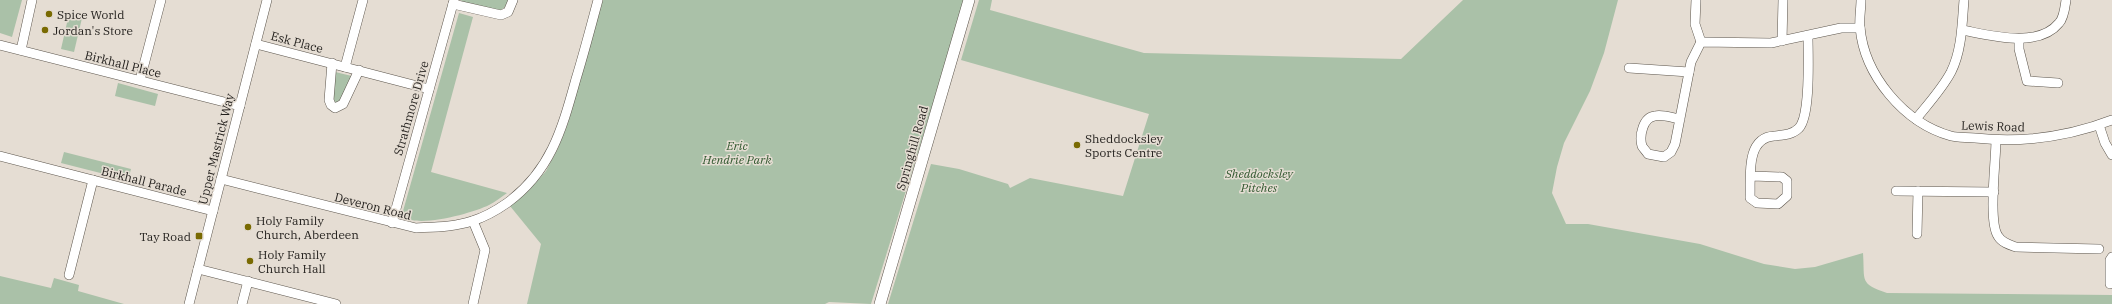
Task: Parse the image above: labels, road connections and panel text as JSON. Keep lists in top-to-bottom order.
{
  "streets": {
    "street": [
      "Esk Place",
      "Birkhall Place",
      "Strathmore Drive",
      "Lewis Road",
      "Springhill Road",
      "Upper Mastrick Way",
      "Birkhall Parade",
      "Deveron Road"
    ]
  },
  "crossings": [
    ["Esk Place", "Strathmore Drive"],
    ["Esk Place", "Upper Mastrick Way"],
    ["Birkhall Place", "Upper Mastrick Way"],
    ["Strathmore Drive", "Deveron Road"],
    ["Upper Mastrick Way", "Birkhall Parade"],
    ["Upper Mastrick Way", "Deveron Road"]
  ],
  "parks": ["Eric Hendrie Park", "Sheddocksley Pitches"],
  "places": {
    "other": [
      "Spice World",
      "Jordan's Store",
      "Sheddocksley Sports Centre",
      "Holy Family Church, Aberdeen",
      "Holy Family Church Hall"
    ],
    "transit": ["Tay Road"]
  }
}
